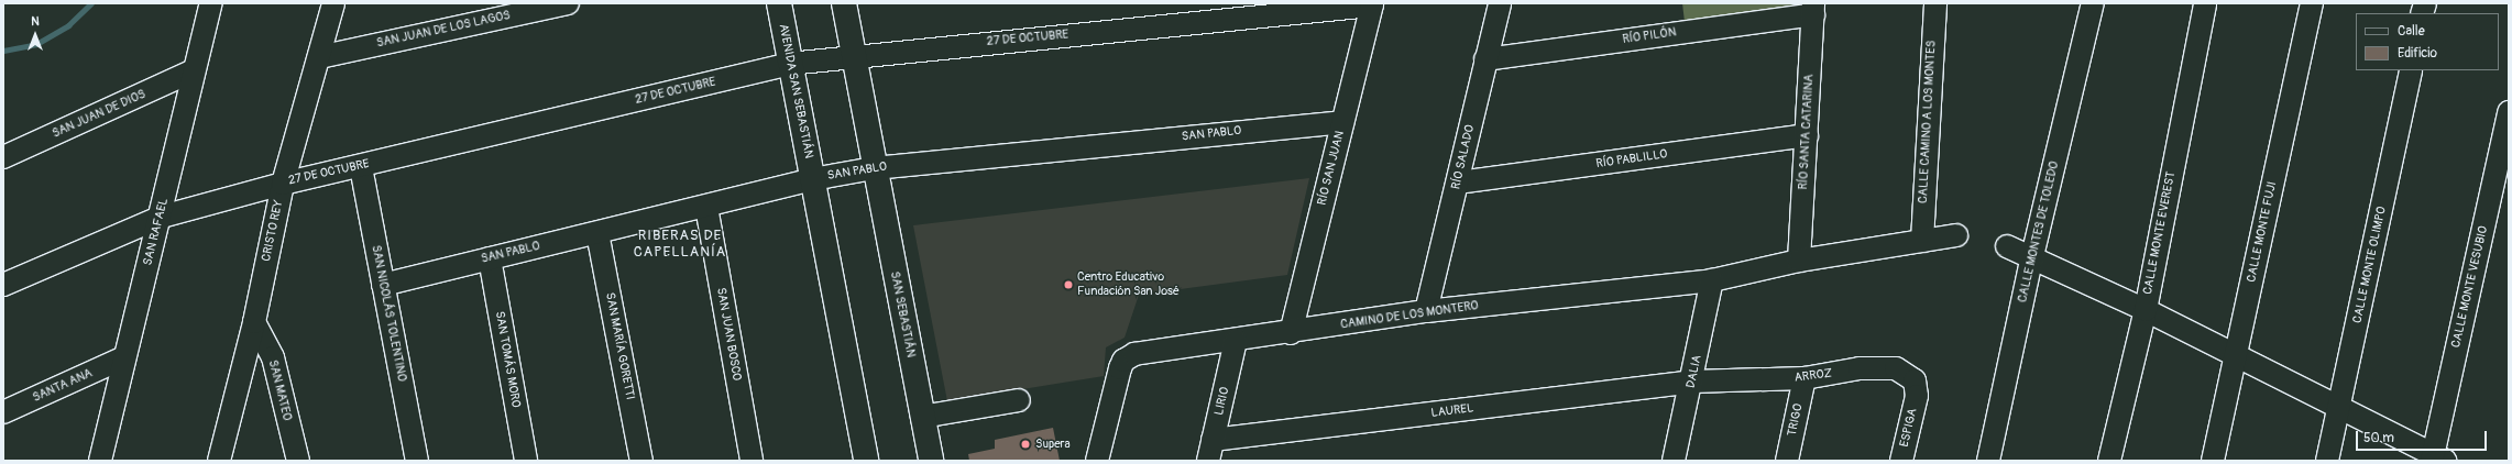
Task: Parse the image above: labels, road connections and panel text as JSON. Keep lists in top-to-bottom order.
{
  "streets": {
    "main road": ["AVENIDA SAN SEBASTIÁN", "SAN SEBASTIÁN"],
    "street": [
      "SAN JUAN DE LOS LAGOS",
      "RÍO PILÓN",
      "27 DE OCTUBRE",
      "SAN JUAN DE DIOS",
      "CALLE CAMINO A LOS MONTES",
      "RÍO SANTA CATARINA",
      "SAN PABLO",
      "RÍO SALADO",
      "RÍO PABLILLO",
      "RÍO SAN JUAN",
      "CRISTO REY",
      "SAN RAFAEL",
      "CALLE MONTES DE TOLEDO",
      "CALLE MONTE FUJI",
      "CALLE MONTE EVEREST",
      "CALLE MONTE OLIMPO",
      "CALLE MONTE VESUBIO",
      "SAN NICOLÁS TOLENTINO",
      "CAMINO DE LOS MONTERO",
      "SAN JUAN BOSCO",
      "SAN MARÍA GORETTI",
      "SAN TOMÁS MORO",
      "DALIA",
      "ARROZ",
      "SANTA ANA",
      "SAN MATEO",
      "LIRIO",
      "LAUREL",
      "TRIGO",
      "ESPIGA"
    ]
  },
  "crossings": [
    ["SAN JUAN DE LOS LAGOS", "CRISTO REY"],
    ["RÍO PILÓN", "RÍO SANTA CATARINA"],
    ["RÍO PILÓN", "RÍO SALADO"],
    ["27 DE OCTUBRE", "AVENIDA SAN SEBASTIÁN"],
    ["27 DE OCTUBRE", "RÍO SAN JUAN"],
    ["27 DE OCTUBRE", "CRISTO REY"],
    ["27 DE OCTUBRE", "SAN RAFAEL"],
    ["27 DE OCTUBRE", "SAN NICOLÁS TOLENTINO"],
    ["AVENIDA SAN SEBASTIÁN", "SAN PABLO"],
    ["SAN JUAN DE DIOS", "SAN RAFAEL"],
    ["CALLE CAMINO A LOS MONTES", "CAMINO DE LOS MONTERO"],
    ["RÍO SANTA CATARINA", "RÍO PABLILLO"],
    ["RÍO SANTA CATARINA", "CAMINO DE LOS MONTERO"],
    ["SAN PABLO", "RÍO SAN JUAN"],
    ["SAN PABLO", "SAN NICOLÁS TOLENTINO"],
    ["SAN PABLO", "SAN SEBASTIÁN"],
    ["SAN PABLO", "SAN JUAN BOSCO"],
    ["SAN PABLO", "SAN MARÍA GORETTI"],
    ["SAN PABLO", "SAN TOMÁS MORO"],
    ["RÍO SALADO", "RÍO PABLILLO"],
    ["RÍO SALADO", "CAMINO DE LOS MONTERO"],
    ["RÍO SAN JUAN", "CAMINO DE LOS MONTERO"],
    ["CRISTO REY", "SAN MATEO"],
    ["SAN RAFAEL", "SANTA ANA"],
    ["CAMINO DE LOS MONTERO", "DALIA"],
    ["CAMINO DE LOS MONTERO", "LIRIO"],
    ["DALIA", "ARROZ"],
    ["DALIA", "LAUREL"],
    ["ARROZ", "LAUREL"],
    ["ARROZ", "TRIGO"],
    ["ARROZ", "ESPIGA"],
    ["LIRIO", "LAUREL"]
  ],
  "districts": ["RIBERAS DE CAPELLANÍA"],
  "places": ["Centro Educativo Fundación San José", "Supera"],
  "legend": ["Calle", "Edificio"],
  "scale_bar": "50 m",
  "north": "top"
}
